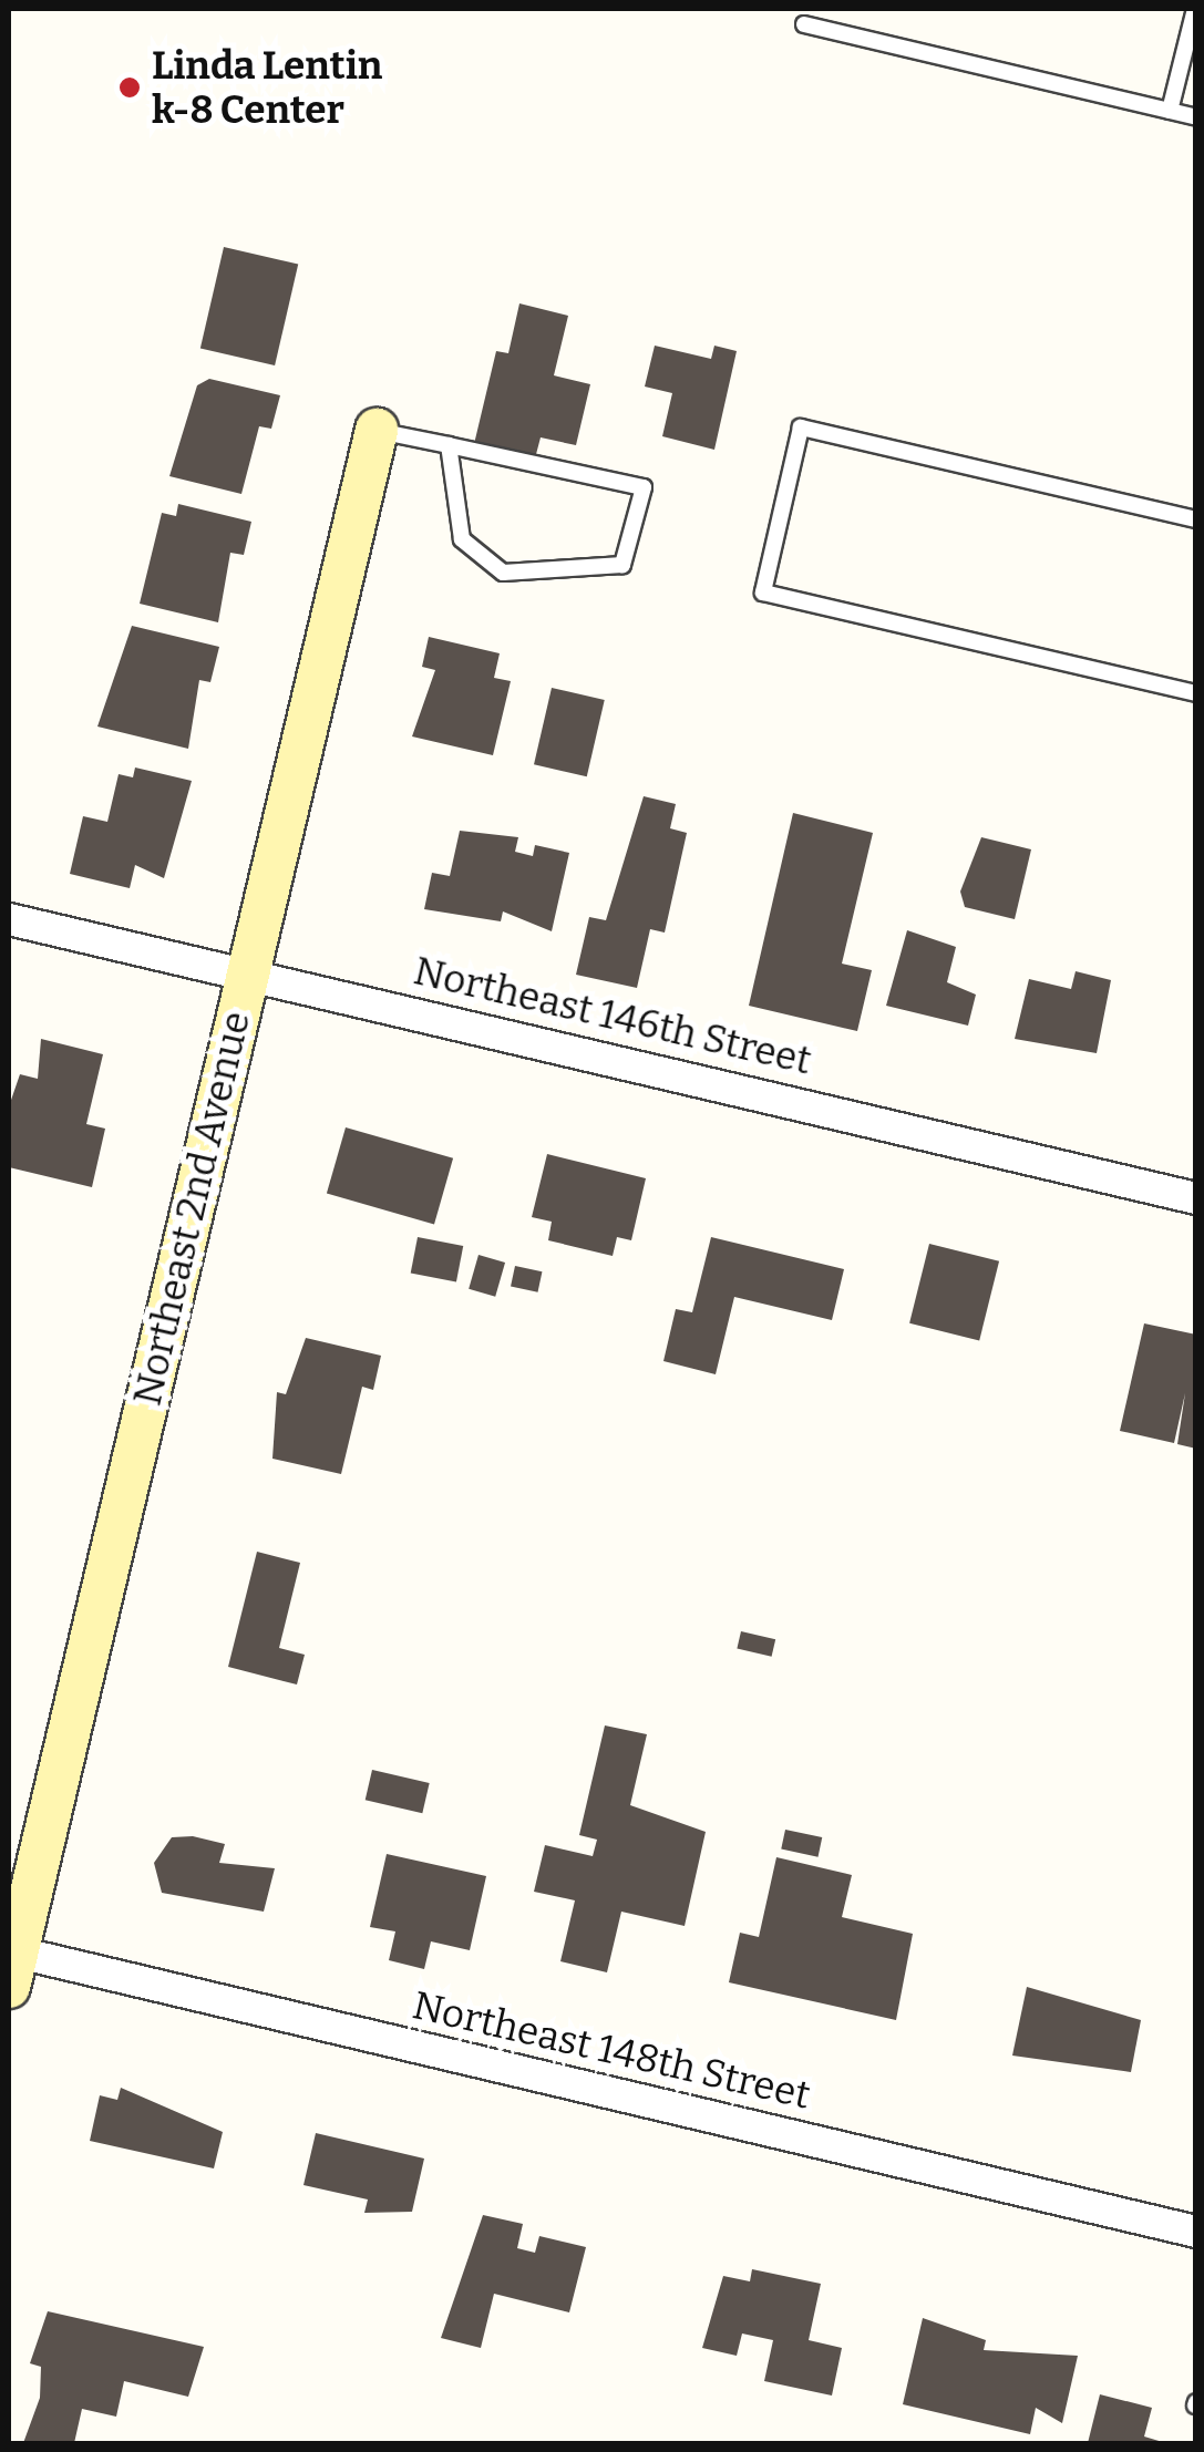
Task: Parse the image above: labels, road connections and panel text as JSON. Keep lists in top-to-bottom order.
{
  "streets": {
    "street": ["Northeast 146th Street", "Northeast 2nd Avenue", "Northeast 148th Street"]
  },
  "crossings": [
    ["Northeast 146th Street", "Northeast 2nd Avenue"],
    ["Northeast 2nd Avenue", "Northeast 148th Street"]
  ],
  "places": ["Linda Lentin k-8 Center"]
}
